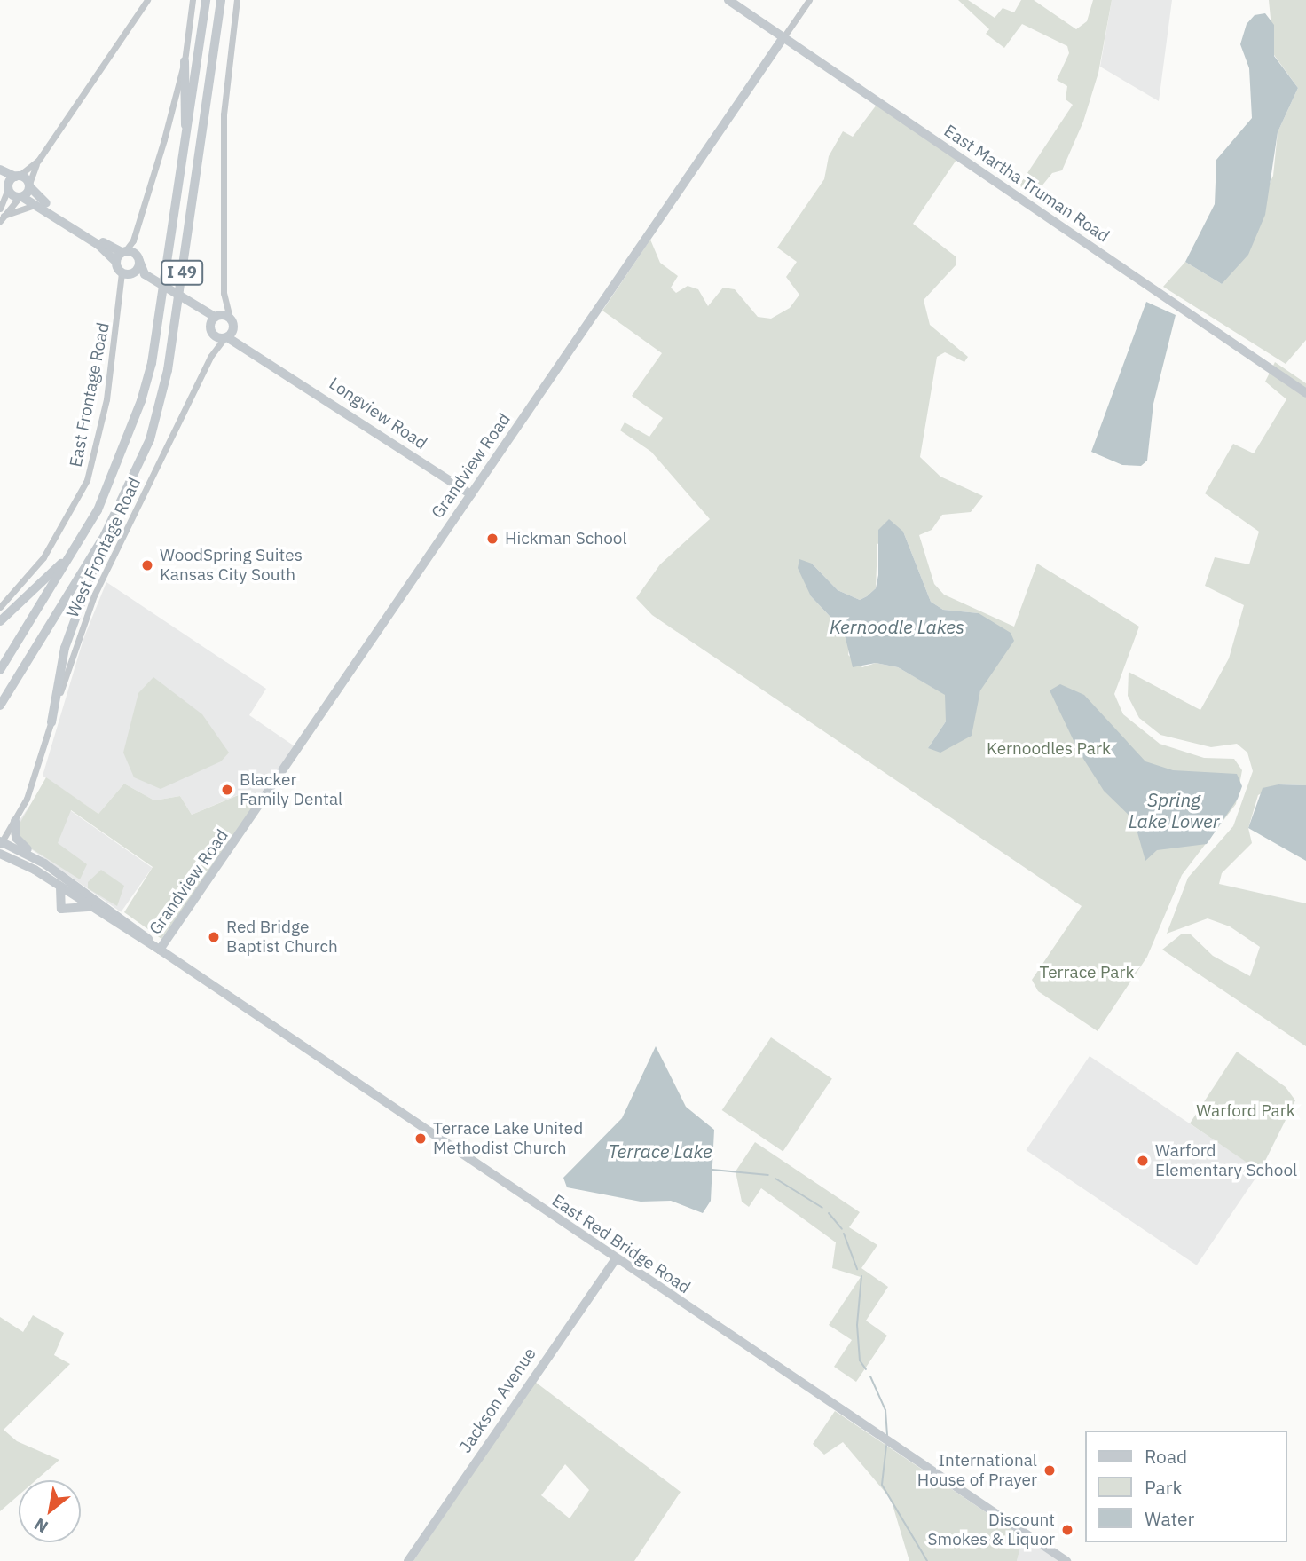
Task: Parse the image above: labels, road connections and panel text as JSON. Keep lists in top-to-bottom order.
{
  "streets": {
    "highway": ["I 49"],
    "main road": [
      "East Martha Truman Road",
      "Longview Road",
      "Grandview Road",
      "East Red Bridge Road",
      "Jackson Avenue"
    ],
    "street": ["East Frontage Road", "West Frontage Road"]
  },
  "crossings": [
    ["East Martha Truman Road", "Grandview Road"],
    ["Longview Road", "Grandview Road"],
    ["Longview Road", "West Frontage Road"],
    ["Grandview Road", "East Red Bridge Road"],
    ["West Frontage Road", "East Red Bridge Road"],
    ["East Red Bridge Road", "Jackson Avenue"]
  ],
  "water": ["Kernoodle Lakes", "Spring Lake Lower", "Terrace Lake"],
  "parks": ["Kernoodles Park", "Terrace Park", "Warford Park"],
  "places": [
    "Hickman School",
    "WoodSpring Suites Kansas City South",
    "Blacker Family Dental",
    "Red Bridge Baptist Church",
    "Terrace Lake United Methodist Church",
    "Warford Elementary School",
    "International House of Prayer",
    "Discount Smokes & Liquor"
  ],
  "legend": ["Road", "Park", "Water"],
  "north": "bottom left"
}
